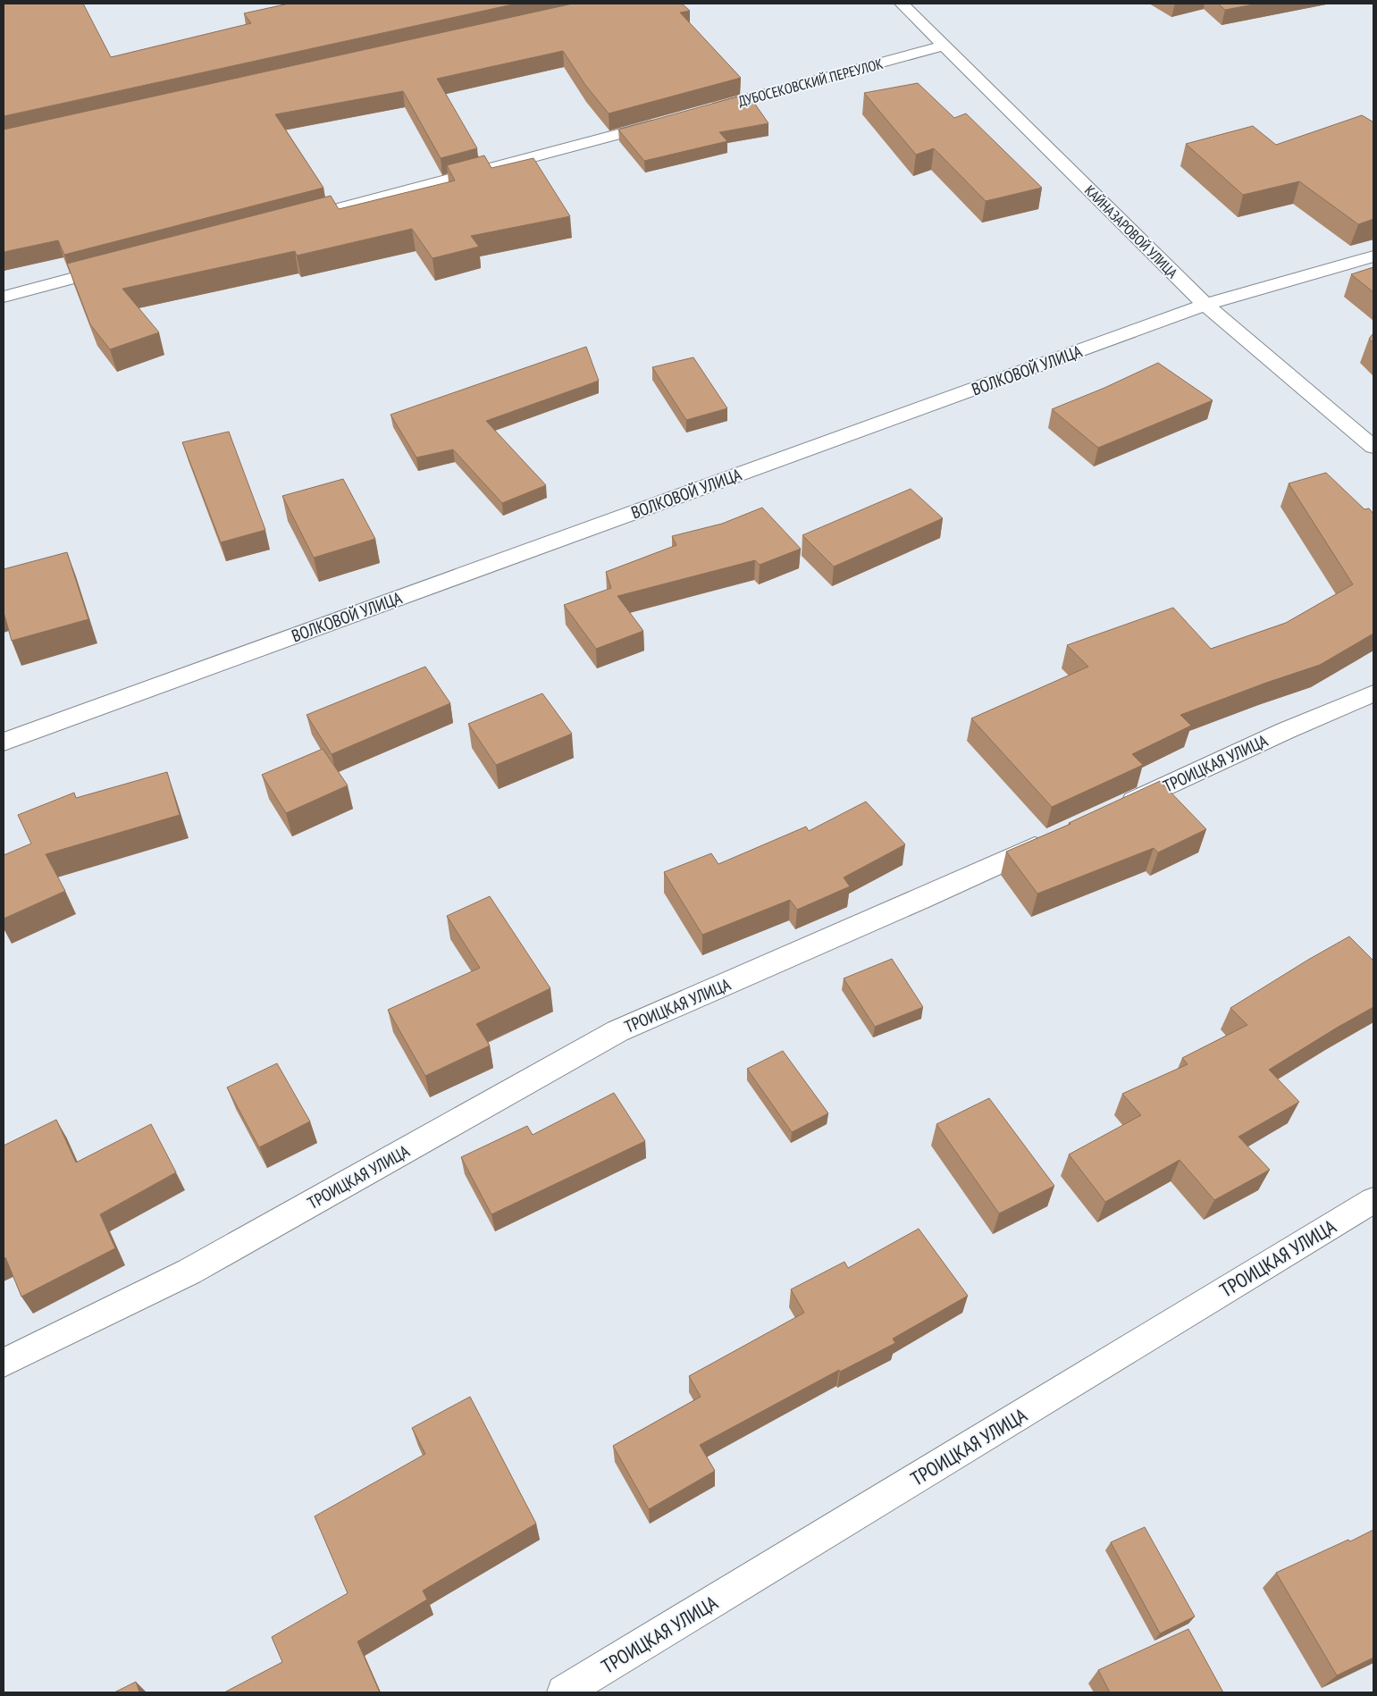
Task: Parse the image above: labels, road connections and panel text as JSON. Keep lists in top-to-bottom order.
{
  "streets": {
    "street": [
      "ДУБОСЕКОВСКИЙ ПЕРЕУЛОК",
      "КАЙНАЗАРОВОЙ УЛИЦА",
      "ВОЛКОВОЙ УЛИЦА",
      "ТРОИЦКАЯ УЛИЦА"
    ]
  },
  "crossings": [
    ["ДУБОСЕКОВСКИЙ ПЕРЕУЛОК", "КАЙНАЗАРОВОЙ УЛИЦА"],
    ["КАЙНАЗАРОВОЙ УЛИЦА", "ВОЛКОВОЙ УЛИЦА"]
  ]
}
